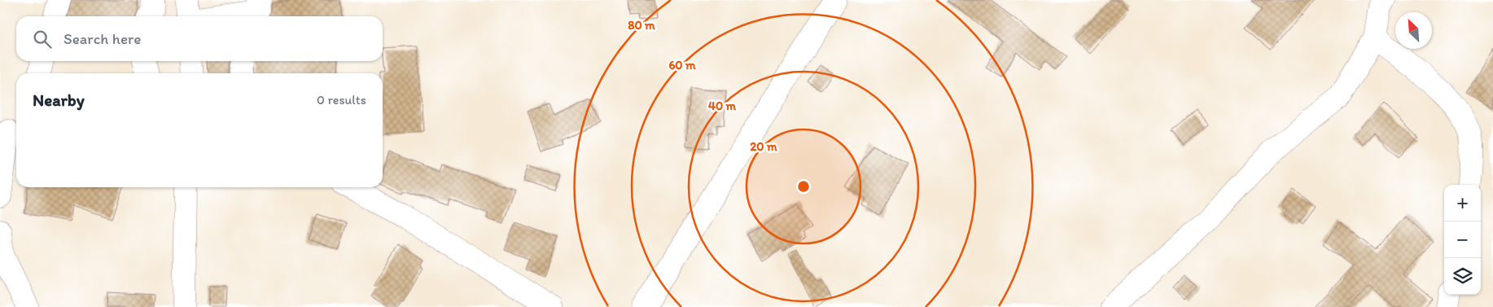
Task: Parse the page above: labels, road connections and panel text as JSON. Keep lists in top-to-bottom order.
{
  "north": "top left",
  "page": {
    "search": "Search here",
    "heading": ["Nearby", "0 results"],
    "map_buttons": ["+", "−"]
  },
  "rings": [
    "80 m",
    "60 m",
    "40 m",
    "20 m"
  ]
}
